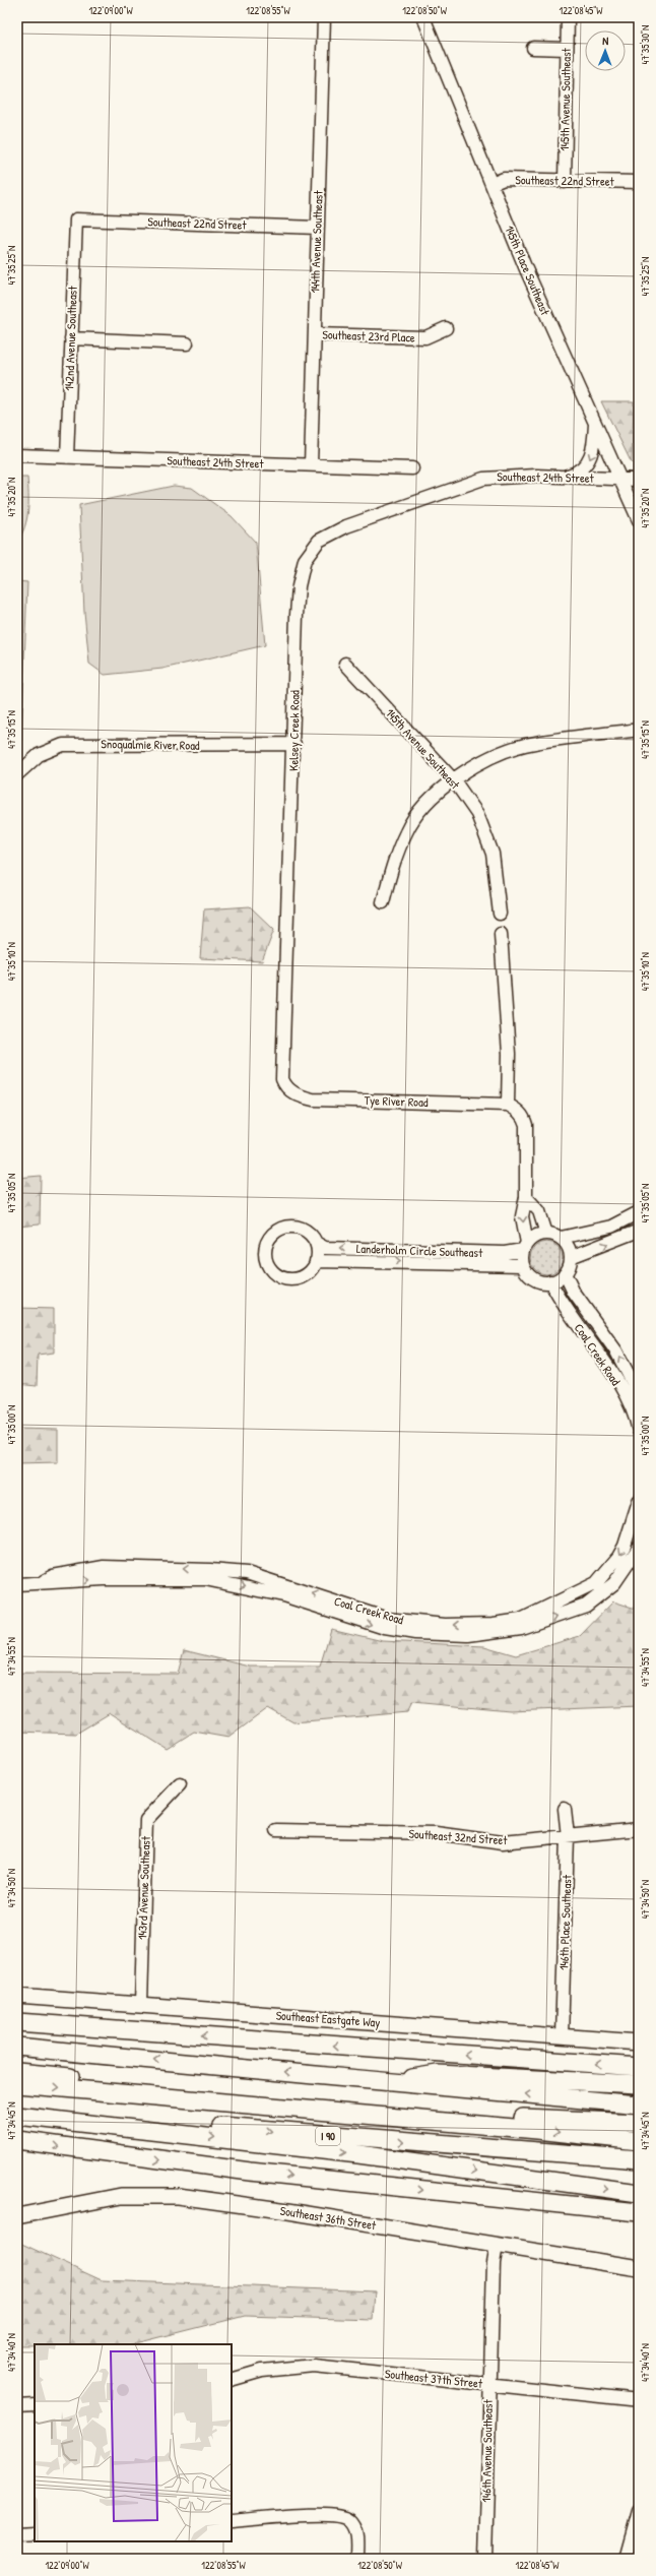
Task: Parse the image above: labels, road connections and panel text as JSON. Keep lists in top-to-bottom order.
{
  "streets": {
    "highway": ["I 90"],
    "main road": ["Southeast Eastgate Way", "Southeast 36th Street"],
    "street": [
      "145th Avenue Southeast",
      "Southeast 22nd Street",
      "144th Avenue Southeast",
      "145th Place Southeast",
      "Southeast 23rd Place",
      "142nd Avenue Southeast",
      "Southeast 24th Street",
      "Kelsey Creek Road",
      "Snoqualmie River Road",
      "Tye River Road",
      "Landerholm Circle Southeast",
      "Coal Creek Road",
      "Southeast 32nd Street",
      "143rd Avenue Southeast",
      "146th Place Southeast",
      "Southeast 37th Street",
      "146th Avenue Southeast"
    ]
  },
  "crossings": [
    ["145th Avenue Southeast", "Southeast 22nd Street"],
    ["Southeast 22nd Street", "144th Avenue Southeast"],
    ["Southeast 22nd Street", "145th Place Southeast"],
    ["Southeast 22nd Street", "142nd Avenue Southeast"],
    ["144th Avenue Southeast", "Southeast 23rd Place"],
    ["144th Avenue Southeast", "Southeast 24th Street"],
    ["145th Place Southeast", "Southeast 24th Street"],
    ["142nd Avenue Southeast", "Southeast 24th Street"],
    ["Southeast 24th Street", "Kelsey Creek Road"],
    ["Kelsey Creek Road", "Snoqualmie River Road"],
    ["Kelsey Creek Road", "Tye River Road"],
    ["Landerholm Circle Southeast", "Coal Creek Road"],
    ["Southeast 32nd Street", "146th Place Southeast"],
    ["143rd Avenue Southeast", "Southeast Eastgate Way"],
    ["146th Place Southeast", "Southeast Eastgate Way"],
    ["Southeast 36th Street", "146th Avenue Southeast"],
    ["Southeast 37th Street", "146th Avenue Southeast"]
  ],
  "north": "top",
  "coordinates": [
    "122°09'00\"W",
    "122°08'55\"W",
    "122°08'50\"W",
    "122°08'45\"W",
    "47°35'30\"N",
    "47°35'25\"N",
    "47°35'20\"N",
    "47°35'15\"N",
    "47°35'10\"N",
    "47°35'05\"N",
    "47°35'00\"N",
    "47°34'55\"N",
    "47°34'50\"N",
    "47°34'45\"N",
    "47°34'40\"N"
  ]
}
